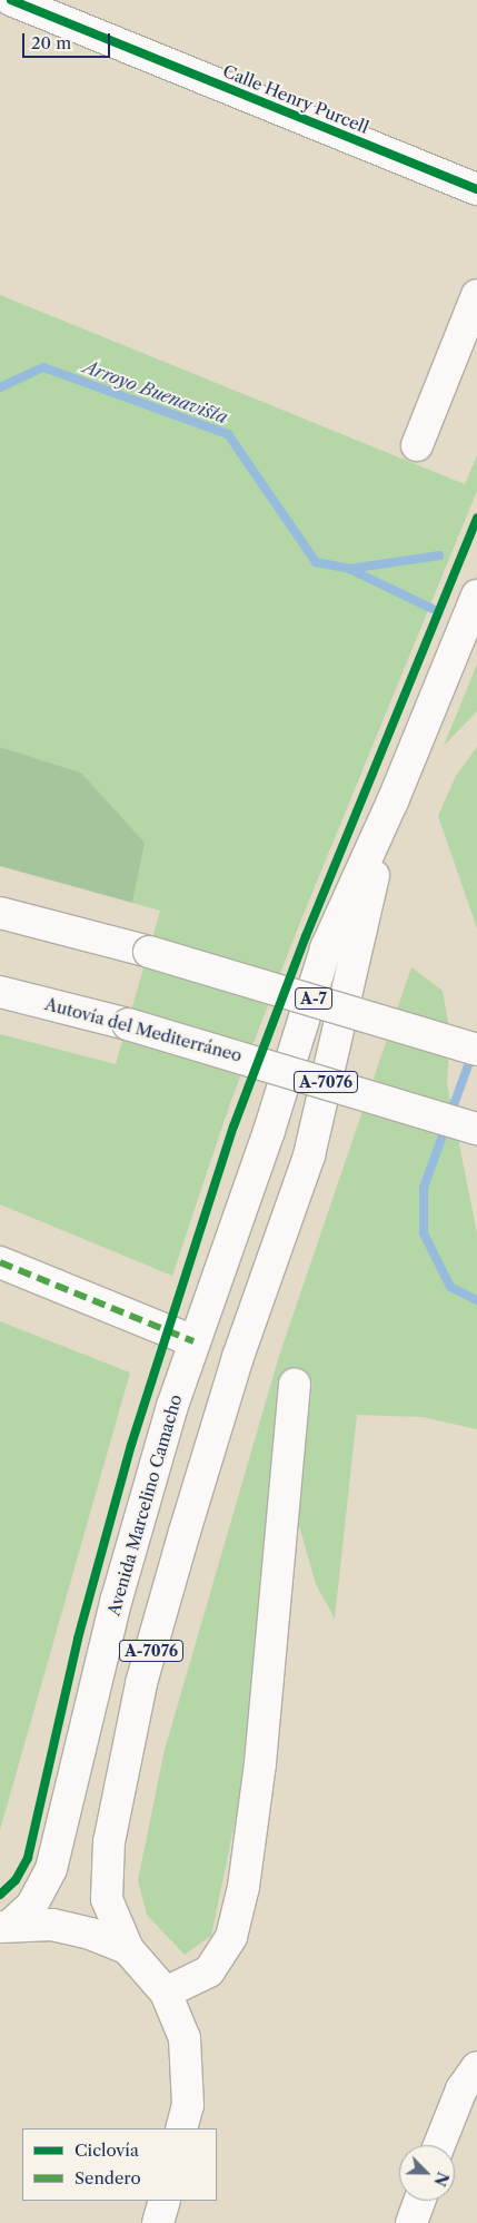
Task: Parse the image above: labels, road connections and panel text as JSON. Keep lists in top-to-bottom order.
{
  "streets": {
    "main road": [
      "Calle Henry Purcell",
      "A-7",
      "Autovía del Mediterráneo",
      "A-7076",
      "Avenida Marcelino Camacho"
    ]
  },
  "crossings": [
    ["A-7076", "Avenida Marcelino Camacho"]
  ],
  "water": ["Arroyo Buenavista"],
  "legend": ["Ciclovía", "Sendero"],
  "scale_bar": "20 m",
  "north": "bottom right"
}
